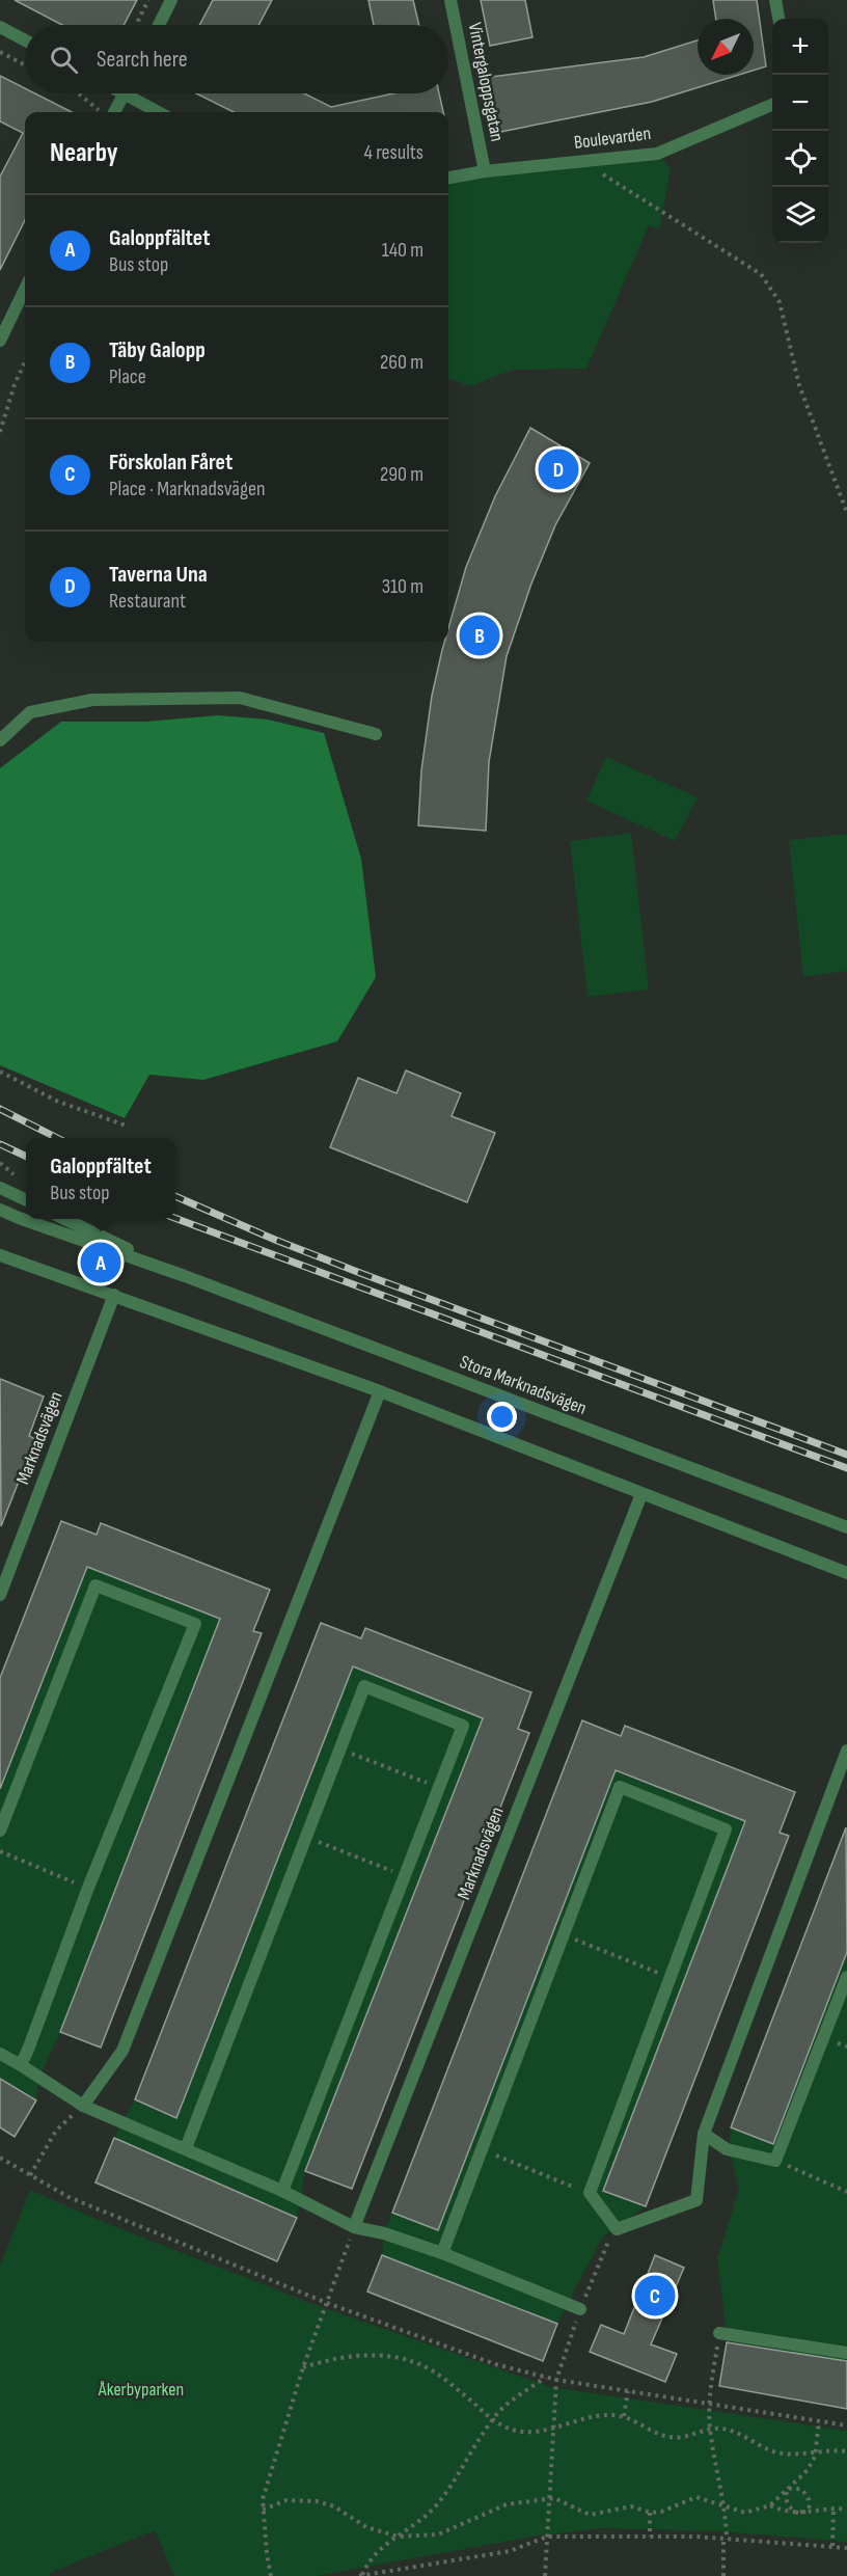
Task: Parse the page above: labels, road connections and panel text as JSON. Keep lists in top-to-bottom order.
{
  "streets": {
    "street": [
      "Vintergaloppsgatan",
      "Boulevarden",
      "Stora Marknadsvägen",
      "Marknadsvägen"
    ]
  },
  "crossings": [
    ["Vintergaloppsgatan", "Boulevarden"]
  ],
  "parks": ["Åkerbyparken"],
  "north": "bottom left",
  "page": {
    "map_buttons": ["+", "−"],
    "search": "Search here",
    "heading": ["Nearby", "4 results"],
    "list": [
      {
        "mark": "A",
        "name": "Galoppfältet",
        "note": "Bus stop",
        "value": "140 m"
      },
      {
        "mark": "B",
        "name": "Täby Galopp",
        "note": "Place",
        "value": "260 m"
      },
      {
        "mark": "C",
        "name": "Förskolan Fåret",
        "note": "Place · Marknadsvägen",
        "value": "290 m"
      },
      {
        "mark": "D",
        "name": "Taverna Una",
        "note": "Restaurant",
        "value": "310 m"
      }
    ],
    "pins": [
      "D",
      "B",
      "A",
      "C"
    ],
    "popup": ["Galoppfältet", "Bus stop"]
  }
}
